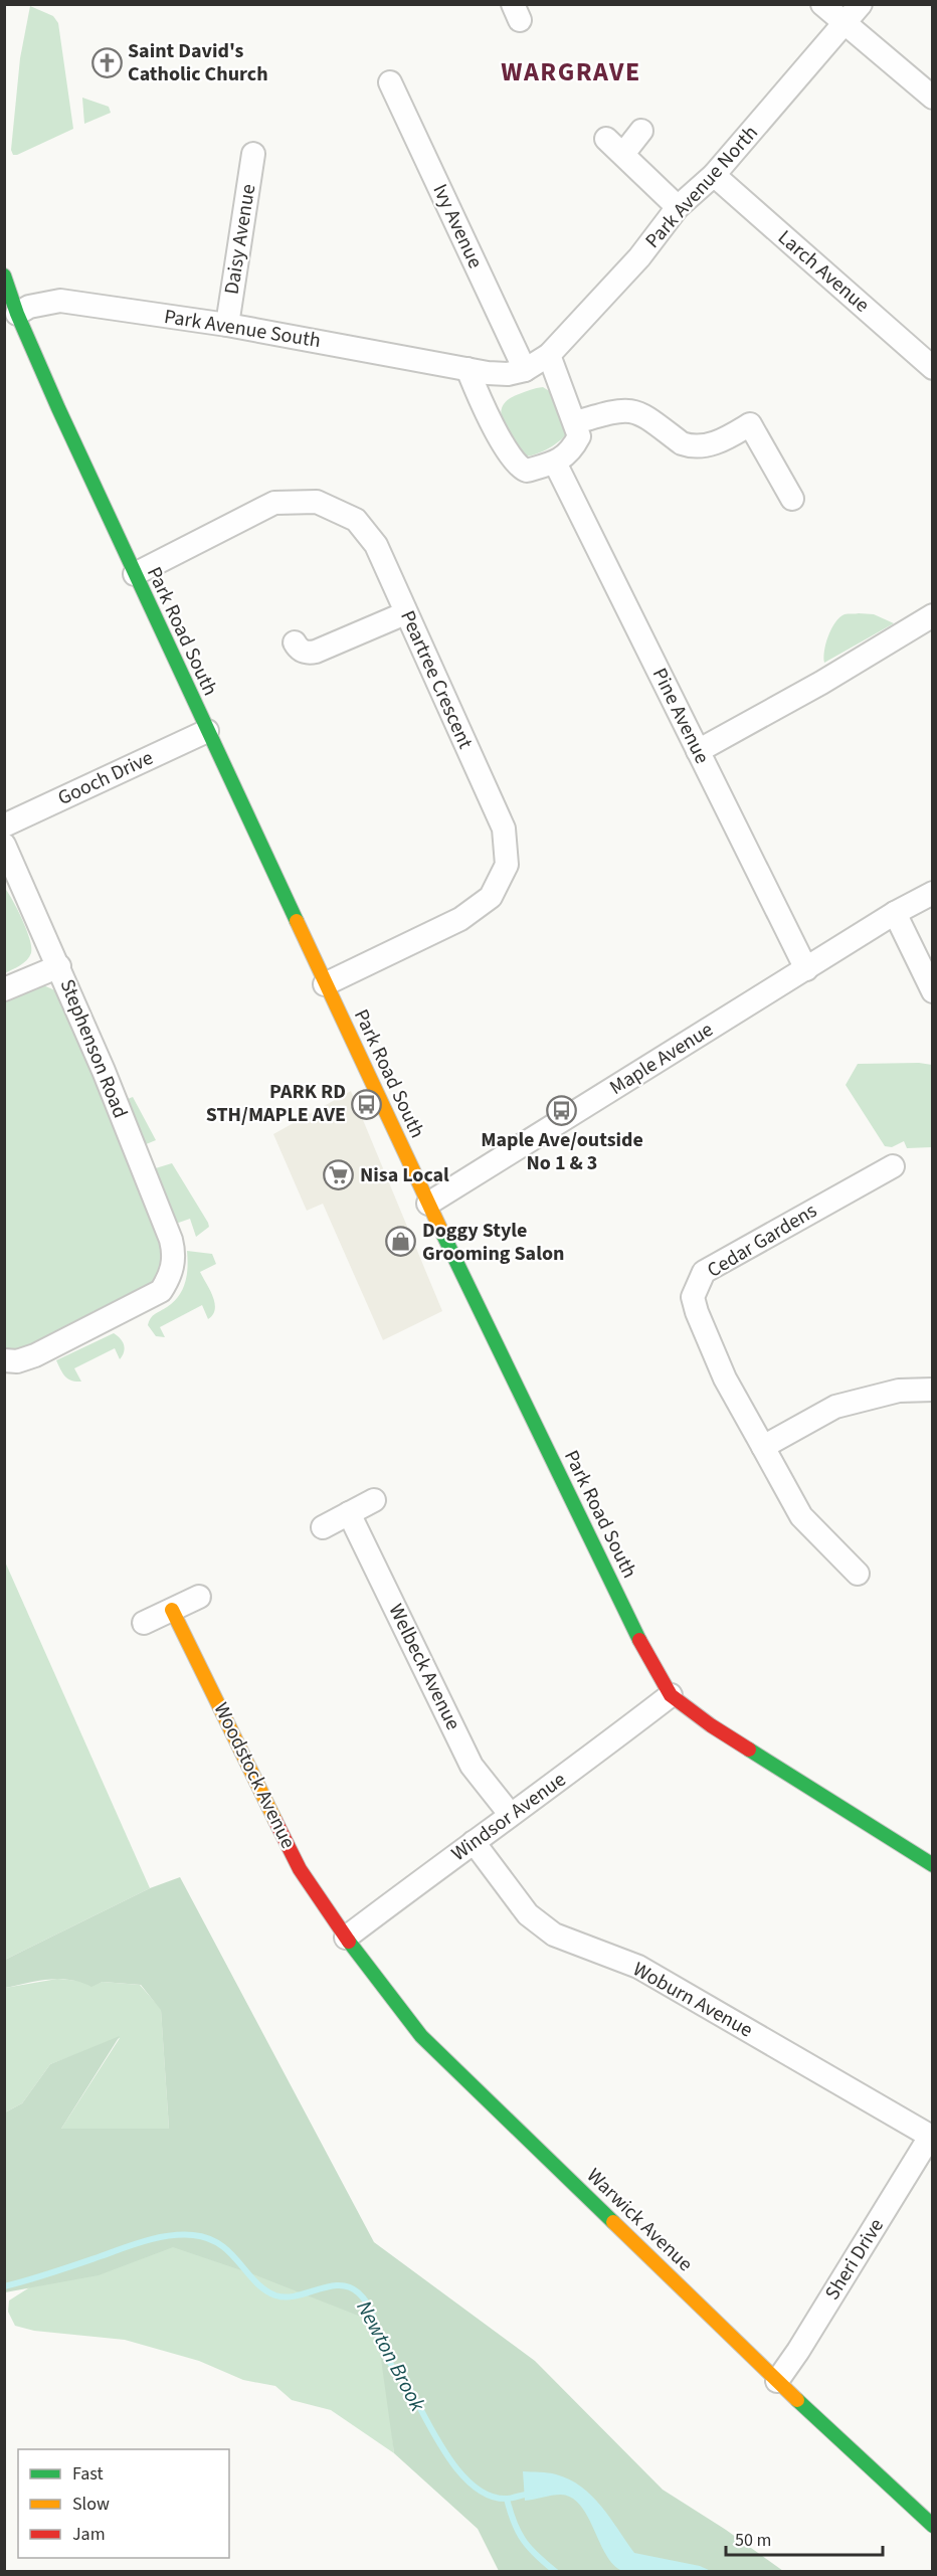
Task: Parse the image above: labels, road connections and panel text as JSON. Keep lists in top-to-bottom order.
{
  "streets": {
    "street": [
      "Park Avenue North",
      "Ivy Avenue",
      "Daisy Avenue",
      "Larch Avenue",
      "Park Avenue South",
      "Park Road South",
      "Peartree Crescent",
      "Pine Avenue",
      "Gooch Drive",
      "Stephenson Road",
      "Maple Avenue",
      "Cedar Gardens",
      "Welbeck Avenue",
      "Woodstock Avenue",
      "Windsor Avenue",
      "Woburn Avenue",
      "Warwick Avenue",
      "Sheri Drive"
    ]
  },
  "crossings": [
    ["Park Avenue North", "Ivy Avenue"],
    ["Park Avenue North", "Larch Avenue"],
    ["Park Avenue North", "Park Avenue South"],
    ["Daisy Avenue", "Park Avenue South"],
    ["Park Avenue South", "Park Road South"],
    ["Park Road South", "Peartree Crescent"],
    ["Park Road South", "Gooch Drive"],
    ["Park Road South", "Maple Avenue"],
    ["Park Road South", "Windsor Avenue"],
    ["Pine Avenue", "Maple Avenue"],
    ["Welbeck Avenue", "Windsor Avenue"],
    ["Woodstock Avenue", "Windsor Avenue"],
    ["Woodstock Avenue", "Warwick Avenue"],
    ["Windsor Avenue", "Woburn Avenue"],
    ["Windsor Avenue", "Warwick Avenue"],
    ["Woburn Avenue", "Sheri Drive"],
    ["Warwick Avenue", "Sheri Drive"]
  ],
  "districts": ["WARGRAVE"],
  "water": ["Newton Brook"],
  "places": {
    "church": ["Saint David's Catholic Church"],
    "bus stop": ["PARK RD STH/MAPLE AVE", "Maple Ave/outside No 1 & 3"],
    "supermarket": ["Nisa Local"],
    "shop": ["Doggy Style Grooming Salon"]
  },
  "legend": ["Fast", "Slow", "Jam"],
  "scale_bar": "50 m"
}
